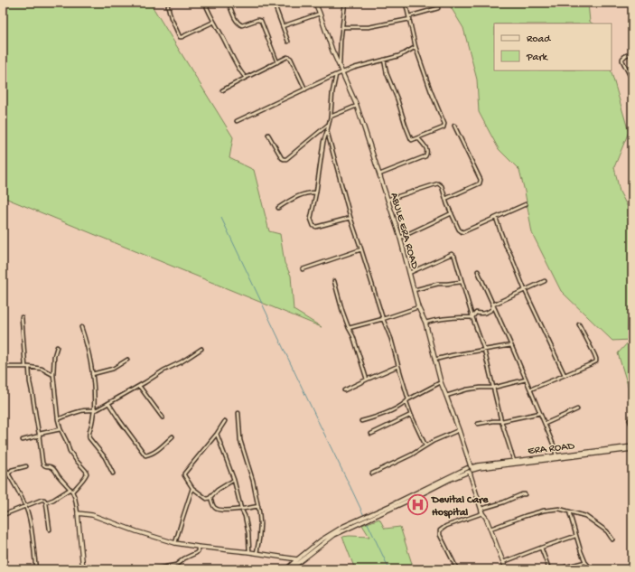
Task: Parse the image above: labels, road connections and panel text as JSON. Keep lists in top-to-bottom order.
{
  "streets": {
    "street": ["ABULE ERA ROAD", "ERA ROAD"]
  },
  "crossings": [
    ["ABULE ERA ROAD", "ERA ROAD"]
  ],
  "places": {
    "hospital": ["Devital Care Hospital"]
  },
  "legend": ["Road", "Park"]
}
